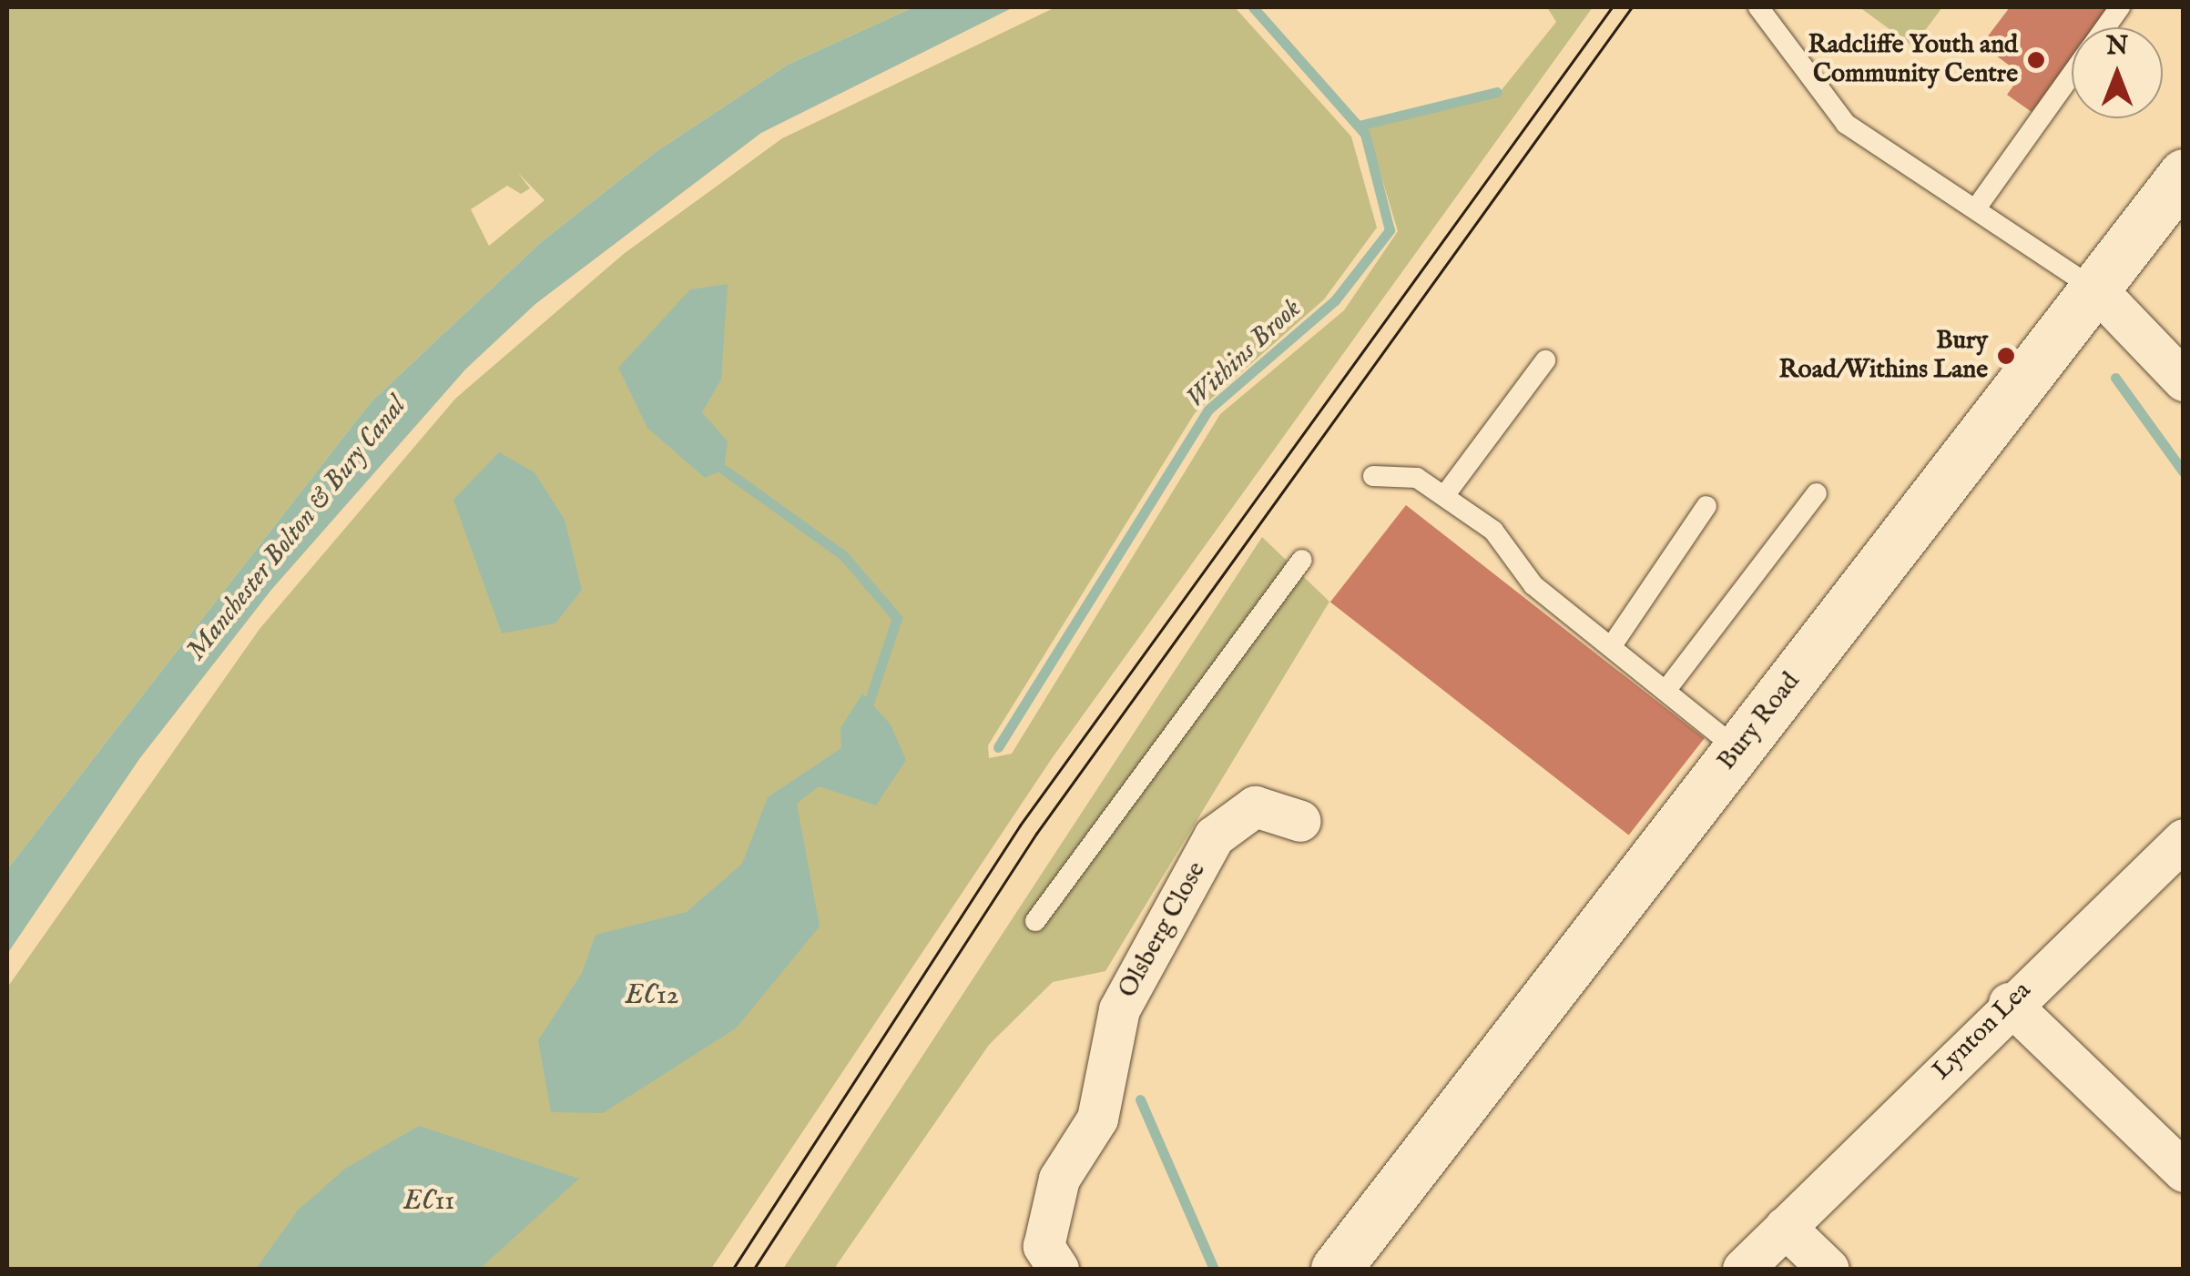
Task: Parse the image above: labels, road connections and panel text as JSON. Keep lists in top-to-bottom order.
{
  "streets": {
    "street": ["Bury Road", "Olsberg Close", "Lynton Lea"]
  },
  "water": [
    "Withins Brook",
    "Manchester Bolton & Bury Canal",
    "EC12",
    "EC11"
  ],
  "places": ["Radcliffe Youth and Community Centre", "Bury Road/Withins Lane"],
  "north": "top"
}
